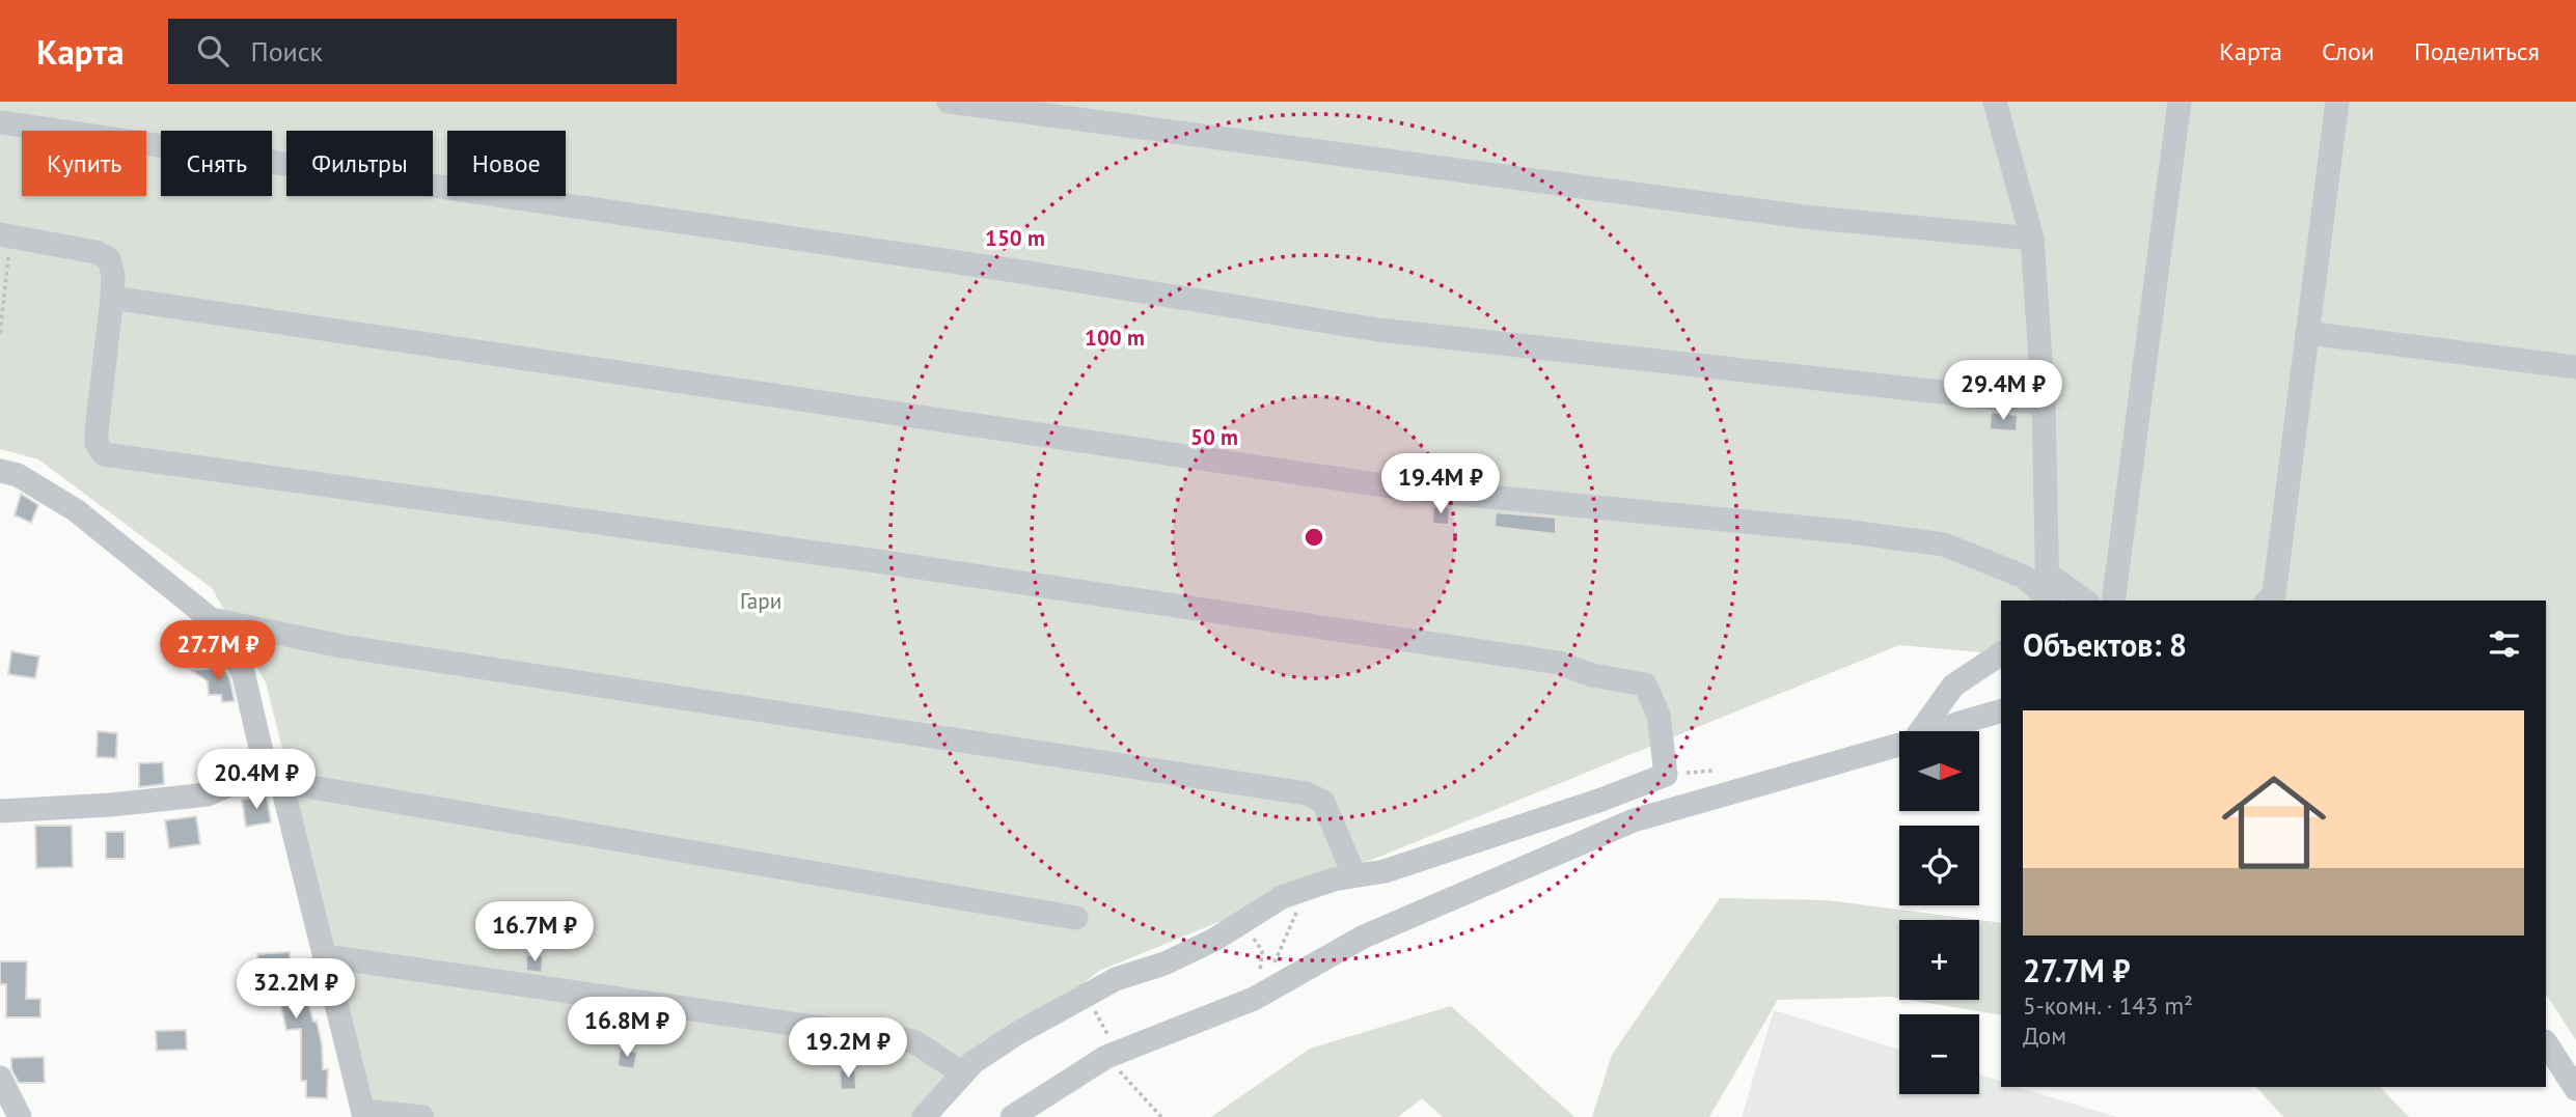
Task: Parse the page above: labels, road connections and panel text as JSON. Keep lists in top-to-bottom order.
{
  "parks": ["Гари"],
  "north": "right",
  "page": {
    "header": "Карта",
    "search": "Поиск",
    "nav": ["Карта", "Слои", "Поделиться"],
    "chip": [
      "Купить",
      "Снять",
      "Фильтры",
      "Новое"
    ],
    "price": [
      "29.4M ₽",
      "19.4M ₽",
      "27.7M ₽",
      "20.4M ₽",
      "16.7M ₽",
      "32.2M ₽",
      "16.8M ₽",
      "19.2M ₽"
    ],
    "heading": "Объектов: 8",
    "list": [
      {
        "name": "27.7M ₽",
        "note": "5-комн. · 143 m² · Дом"
      }
    ],
    "map_buttons": ["+", "−"]
  },
  "rings": ["150 m", "100 m", "50 m"]
}
